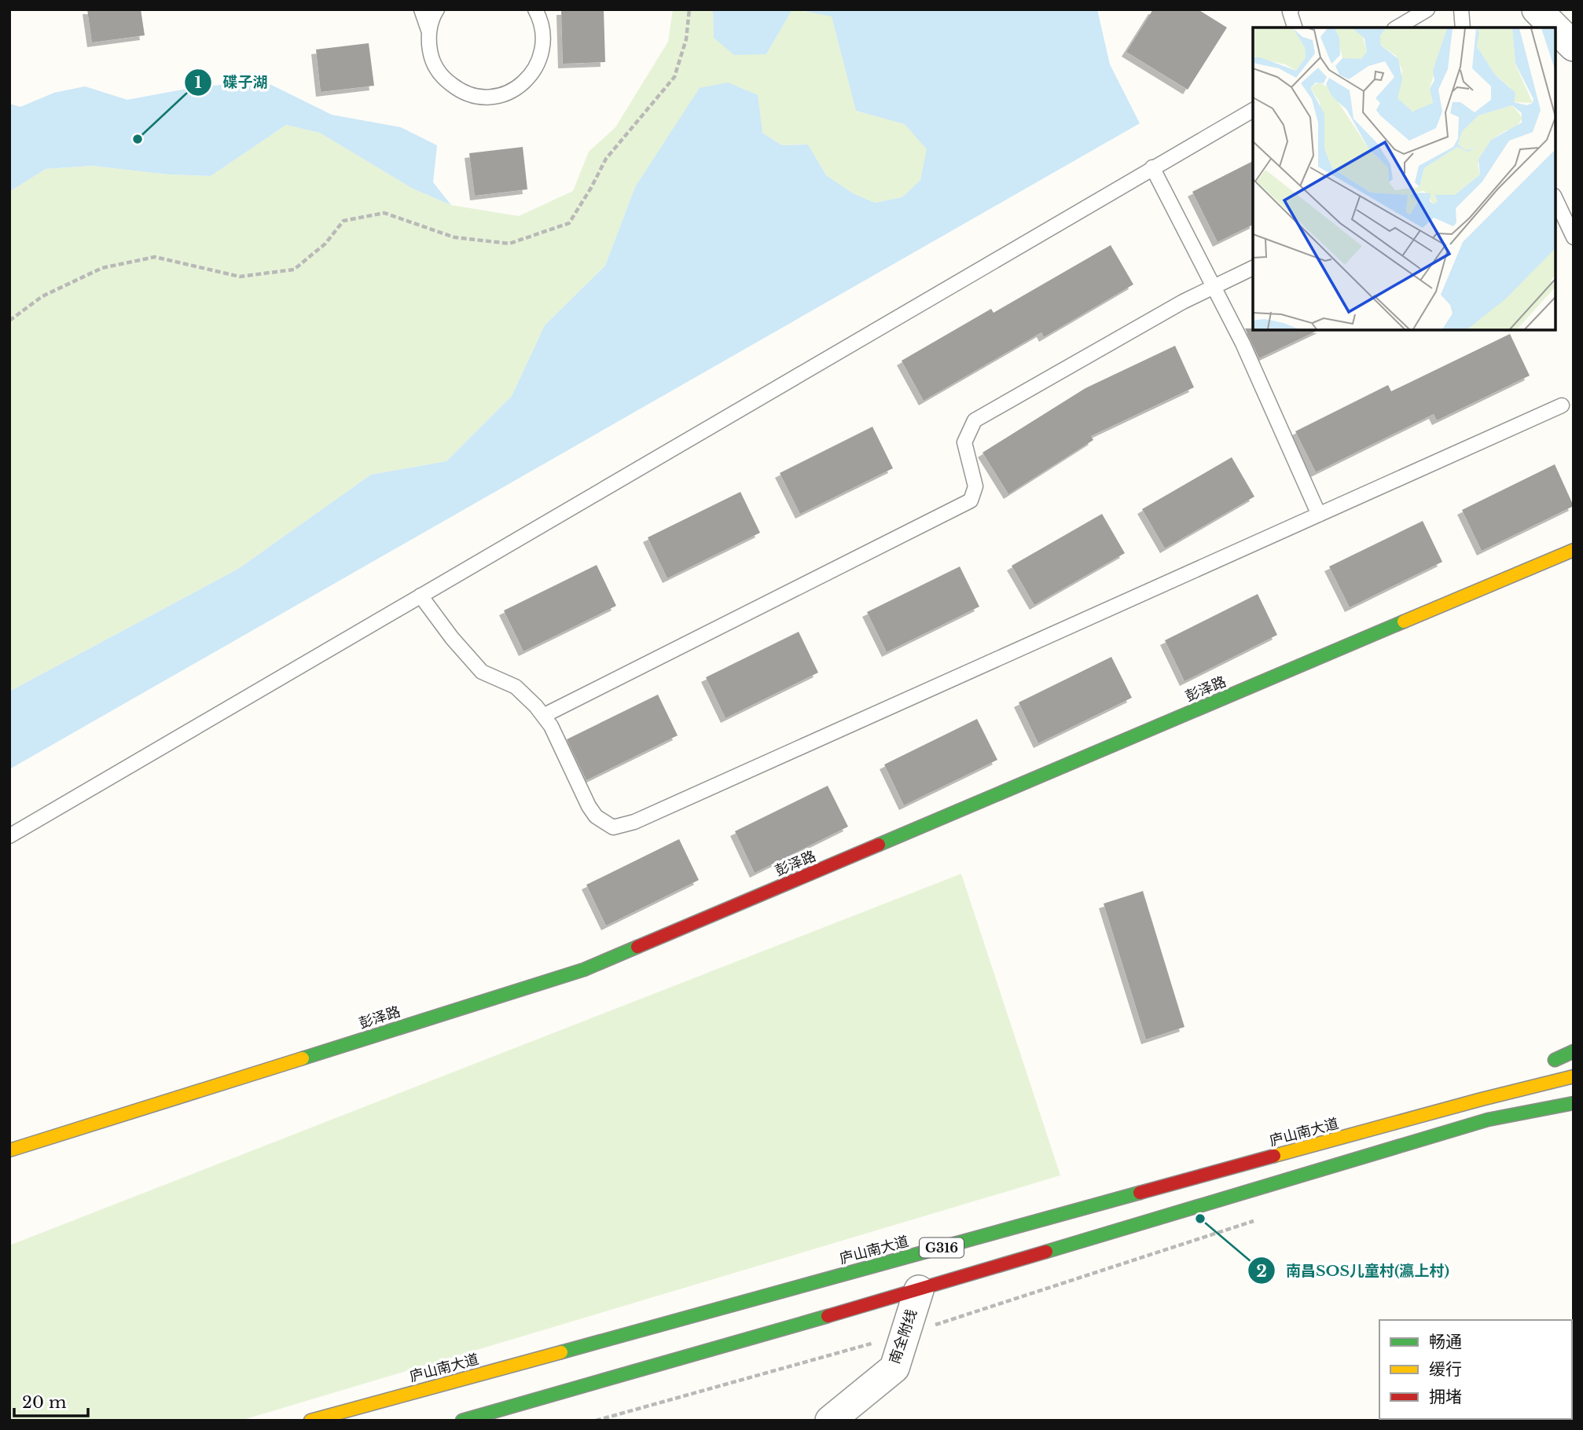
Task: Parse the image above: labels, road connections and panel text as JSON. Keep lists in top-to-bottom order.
{
  "streets": {
    "main road": ["彭泽路", "庐山南大道", "G316"],
    "street": ["南全附线"]
  },
  "crossings": [
    ["G316", "南全附线"]
  ],
  "places": ["碟子湖", "南昌SOS儿童村(瀛上村)"],
  "legend": ["畅通", "缓行", "拥堵"],
  "scale_bar": "20 m"
}
